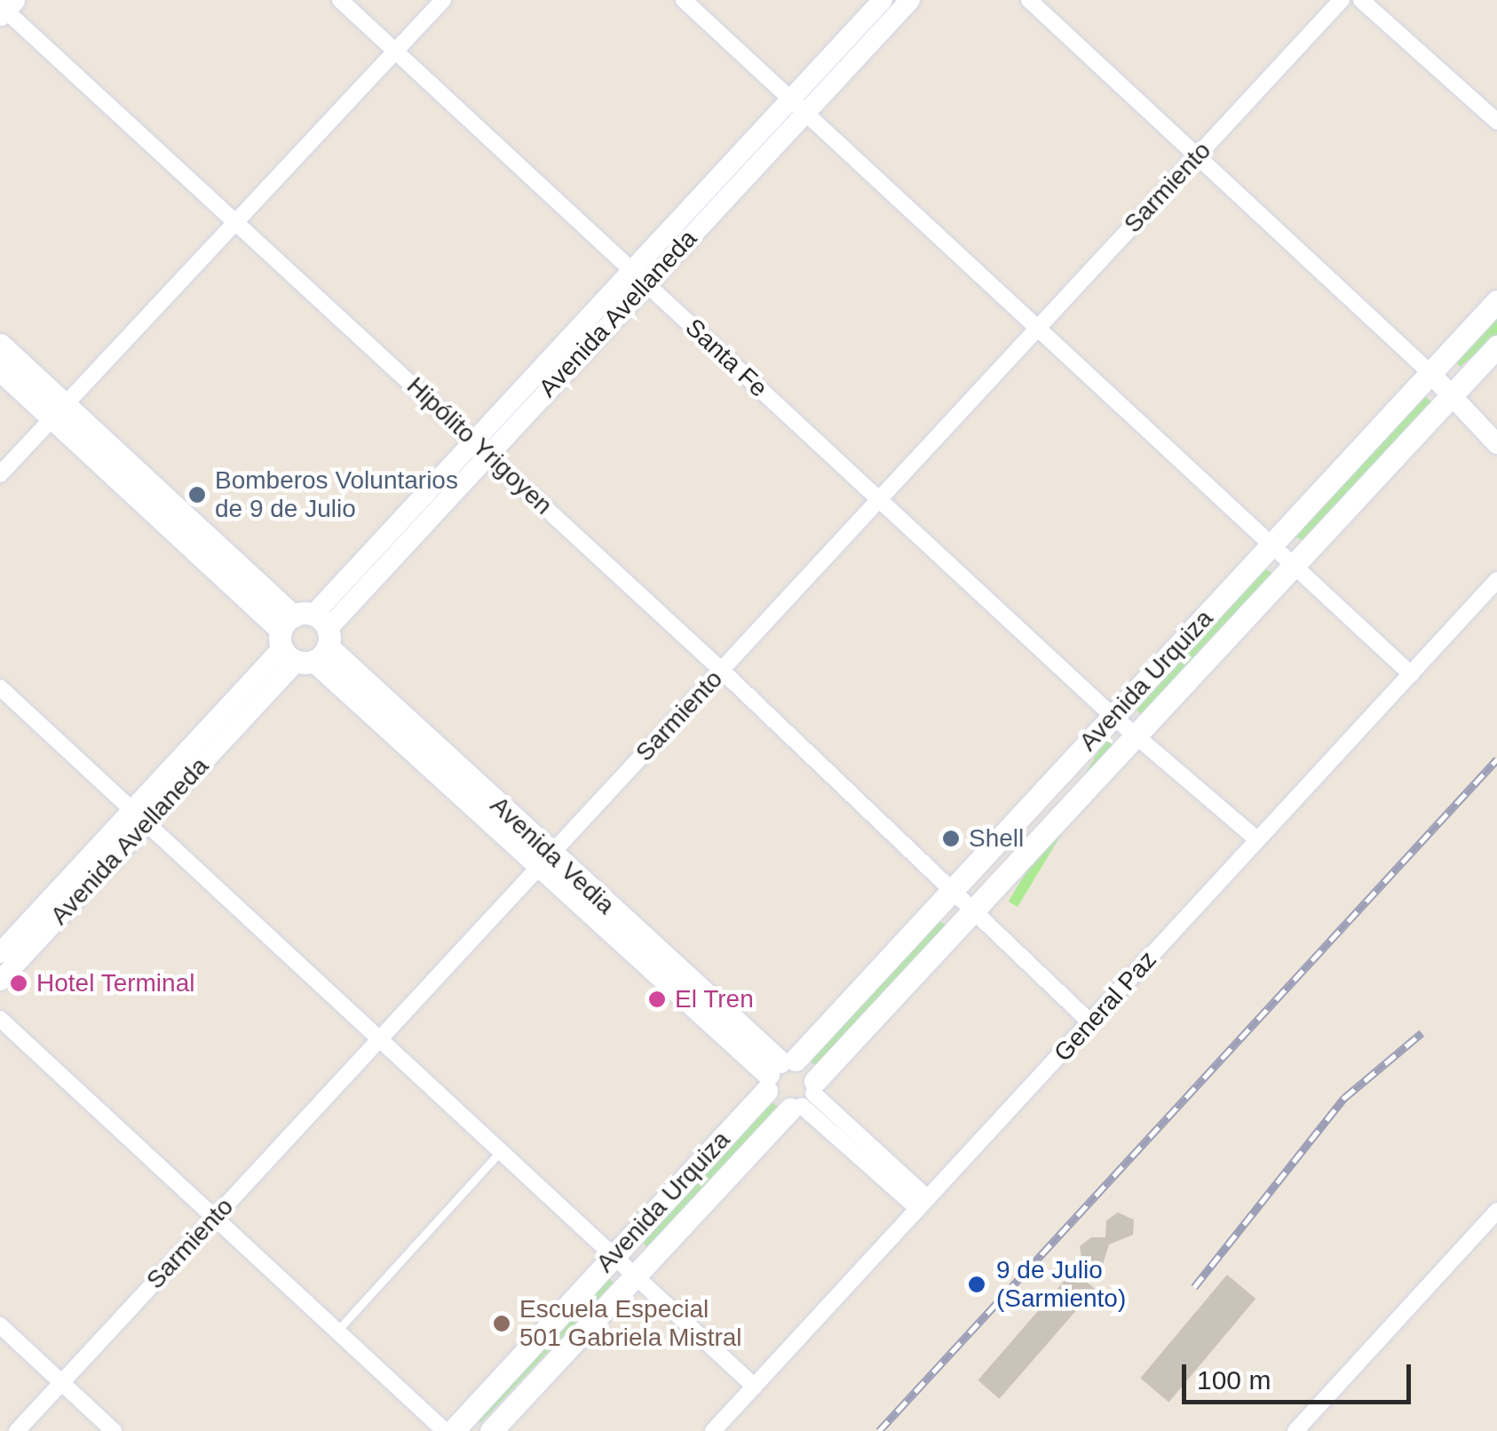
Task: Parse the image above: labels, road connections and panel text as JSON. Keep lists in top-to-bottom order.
{
  "streets": {
    "main road": ["Avenida Urquiza", "Avenida Vedia"],
    "street": [
      "Sarmiento",
      "Avenida Avellaneda",
      "Santa Fe",
      "Hipólito Yrigoyen",
      "General Paz"
    ]
  },
  "crossings": [
    ["Sarmiento", "Santa Fe"],
    ["Sarmiento", "Hipólito Yrigoyen"],
    ["Sarmiento", "Avenida Vedia"],
    ["Avenida Avellaneda", "Santa Fe"],
    ["Avenida Avellaneda", "Hipólito Yrigoyen"],
    ["Avenida Avellaneda", "Avenida Vedia"],
    ["Santa Fe", "Avenida Urquiza"],
    ["Santa Fe", "General Paz"],
    ["Hipólito Yrigoyen", "Avenida Urquiza"],
    ["Hipólito Yrigoyen", "General Paz"],
    ["Avenida Urquiza", "Avenida Vedia"]
  ],
  "places": [
    "Bomberos Voluntarios de 9 de Julio",
    "Shell",
    "Hotel Terminal",
    "El Tren",
    "9 de Julio (Sarmiento)",
    "Escuela Especial 501 Gabriela Mistral"
  ],
  "scale_bar": "100 m"
}
